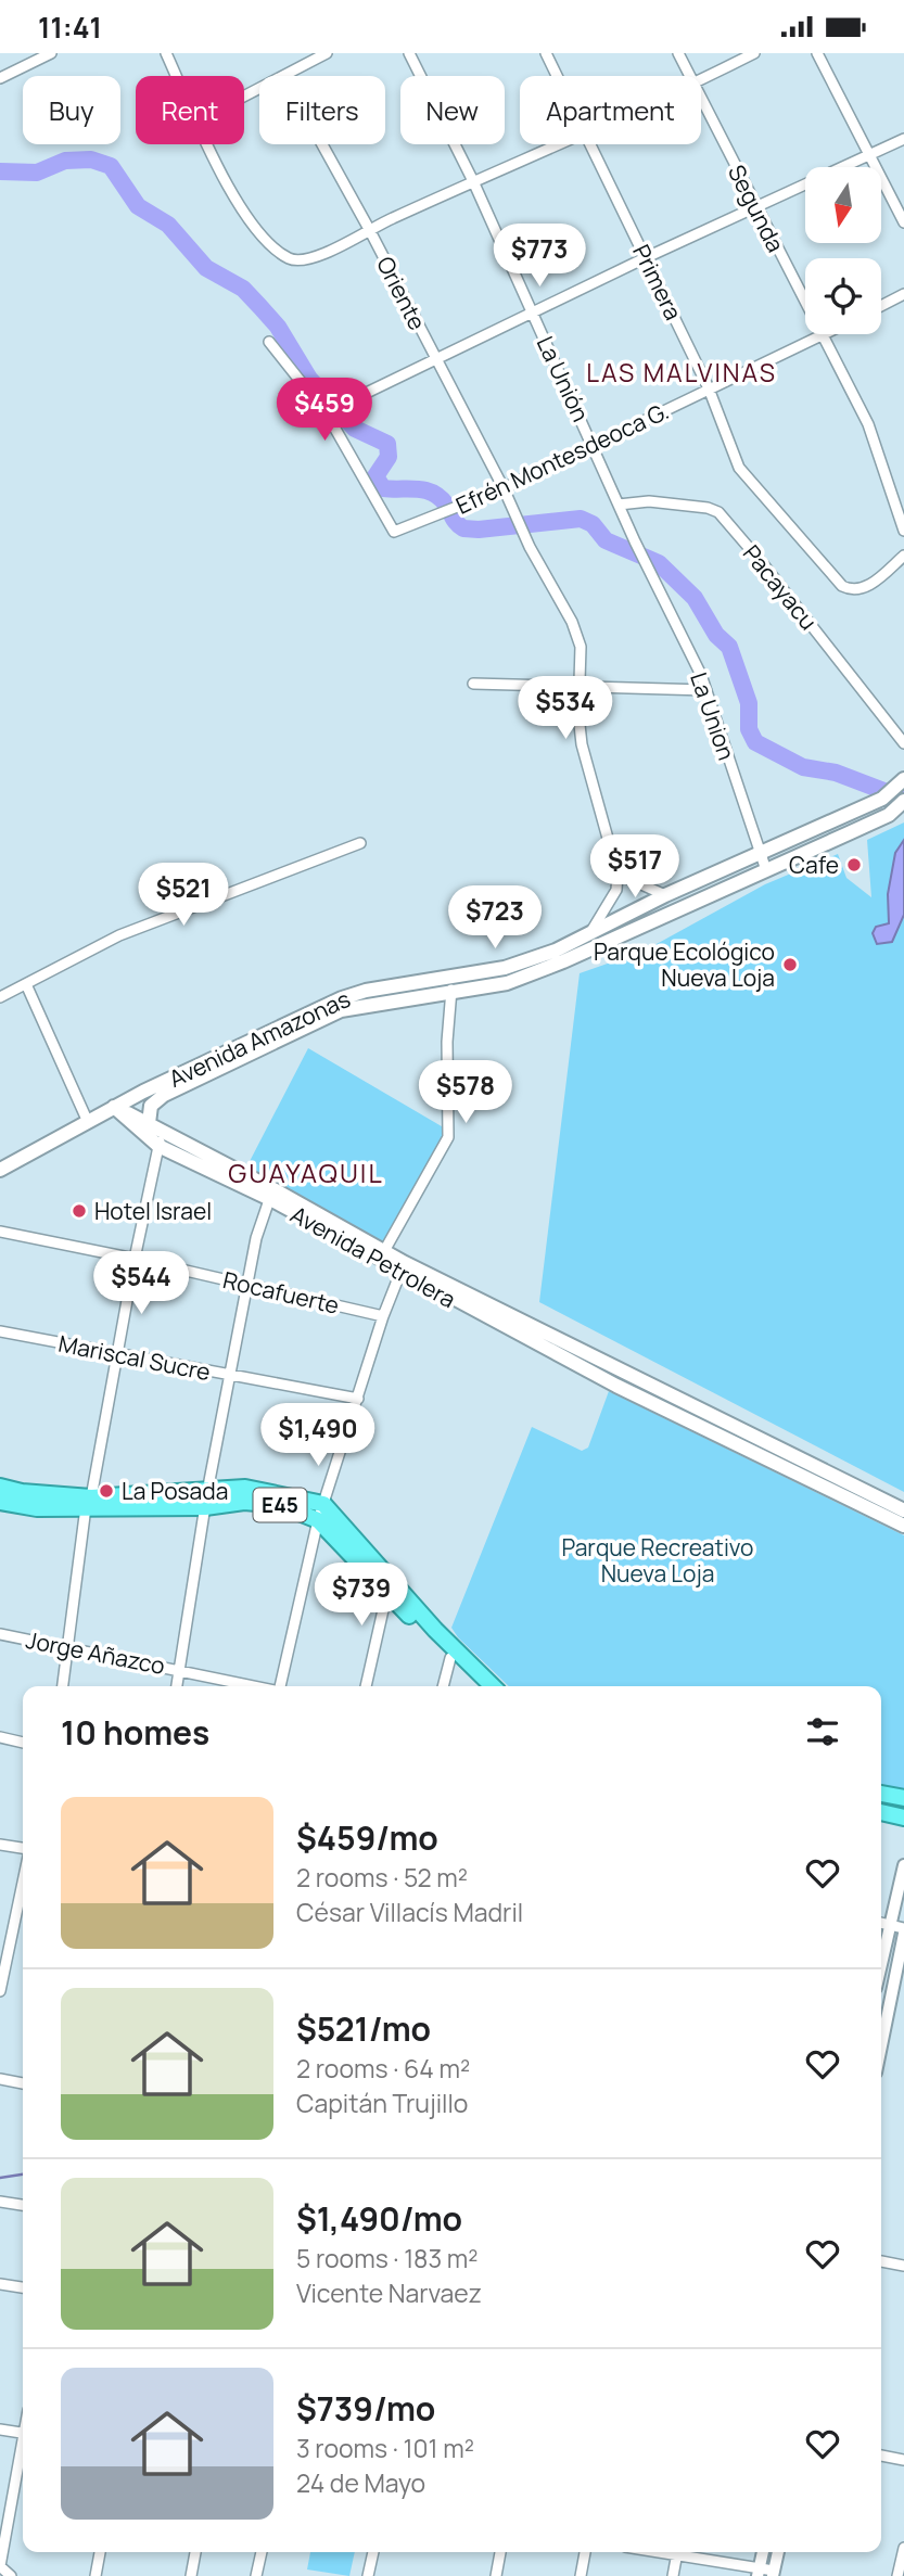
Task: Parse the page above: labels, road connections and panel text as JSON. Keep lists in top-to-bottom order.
{
  "streets": {
    "highway": ["E45"],
    "main road": ["Avenida Amazonas", "Avenida Petrolera"],
    "street": [
      "Segunda",
      "Primera",
      "Oriente",
      "La Unión",
      "Efrén Montesdeoca G.",
      "Pacayacu",
      "La Union",
      "Rocafuerte",
      "Mariscal Sucre",
      "Jorge Añazco"
    ]
  },
  "crossings": [
    ["Segunda", "Efrén Montesdeoca G."],
    ["Primera", "Efrén Montesdeoca G."],
    ["Oriente", "Efrén Montesdeoca G."],
    ["La Unión", "Efrén Montesdeoca G."],
    ["La Unión", "Pacayacu"],
    ["La Unión", "La Union"],
    ["La Union", "Avenida Amazonas"],
    ["Avenida Amazonas", "Avenida Petrolera"]
  ],
  "districts": ["LAS MALVINAS", "GUAYAQUIL"],
  "parks": ["Parque Recreativo Nueva Loja"],
  "places": [
    "Cafe",
    "Parque Ecológico Nueva Loja",
    "Hotel Israel",
    "La Posada"
  ],
  "north": "bottom",
  "page": {
    "status": "11:41",
    "chip": [
      "Buy",
      "Rent",
      "Filters",
      "New",
      "Apartment"
    ],
    "price": [
      "$773",
      "$459",
      "$534",
      "$517",
      "$521",
      "$723",
      "$578",
      "$544",
      "$1,490",
      "$739"
    ],
    "heading": "10 homes",
    "list": [
      {
        "name": "$459/mo",
        "note": "2 rooms · 52 m² · César Villacís Madril"
      },
      {
        "name": "$521/mo",
        "note": "2 rooms · 64 m² · Capitán Trujillo"
      },
      {
        "name": "$1,490/mo",
        "note": "5 rooms · 183 m² · Vicente Narvaez"
      },
      {
        "name": "$739/mo",
        "note": "3 rooms · 101 m² · 24 de Mayo"
      }
    ]
  }
}
